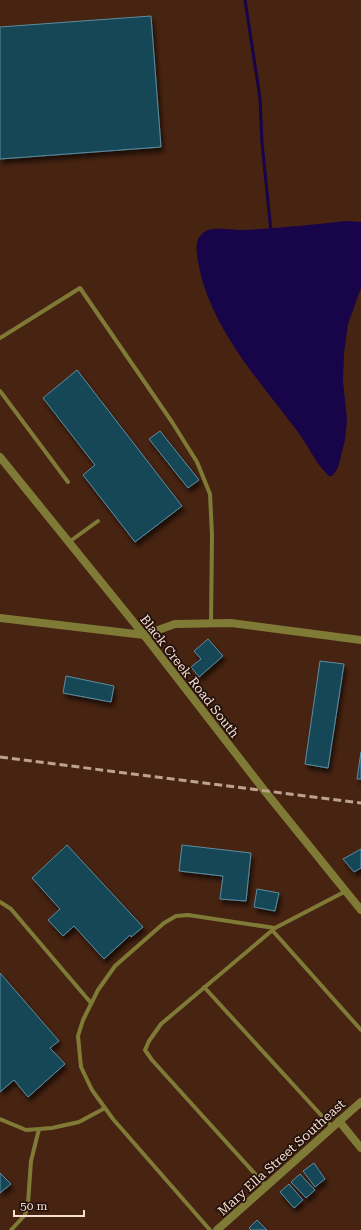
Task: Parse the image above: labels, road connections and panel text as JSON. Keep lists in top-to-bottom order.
{
  "streets": {
    "street": ["Black Creek Road South", "Mary Ella Street Southeast"]
  },
  "scale_bar": "50 m"
}
